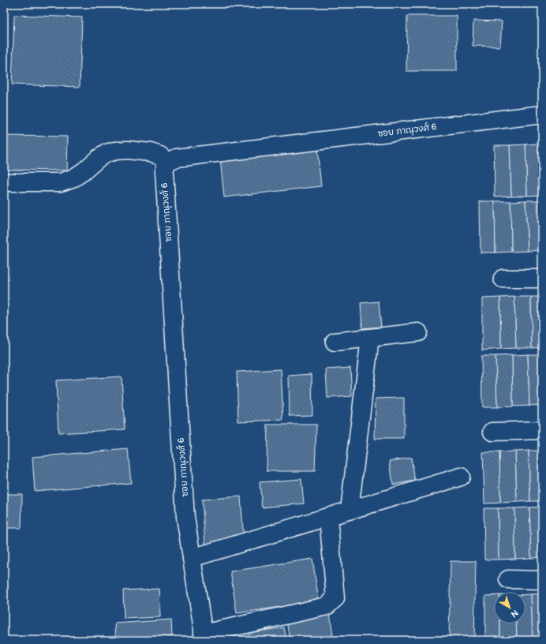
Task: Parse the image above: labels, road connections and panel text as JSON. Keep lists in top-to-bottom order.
{
  "streets": {
    "street": ["ซอย ภาณุวงศ์ 6"]
  },
  "north": "bottom right"
}
